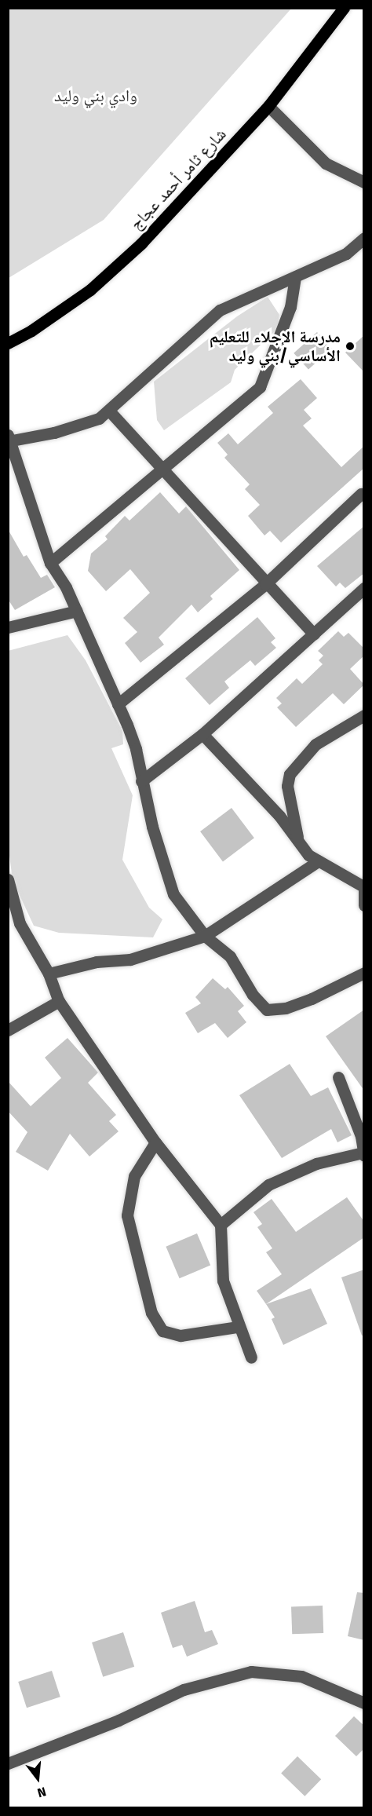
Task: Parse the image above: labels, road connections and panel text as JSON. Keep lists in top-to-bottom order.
{
  "streets": {
    "main road": ["شارع ثامر أحمد عجاج"]
  },
  "parks": ["وادي بني وليد"],
  "places": ["مدرسة الإجلاء للتعليم الأساسي/بني وليد"],
  "north": "bottom"
}
